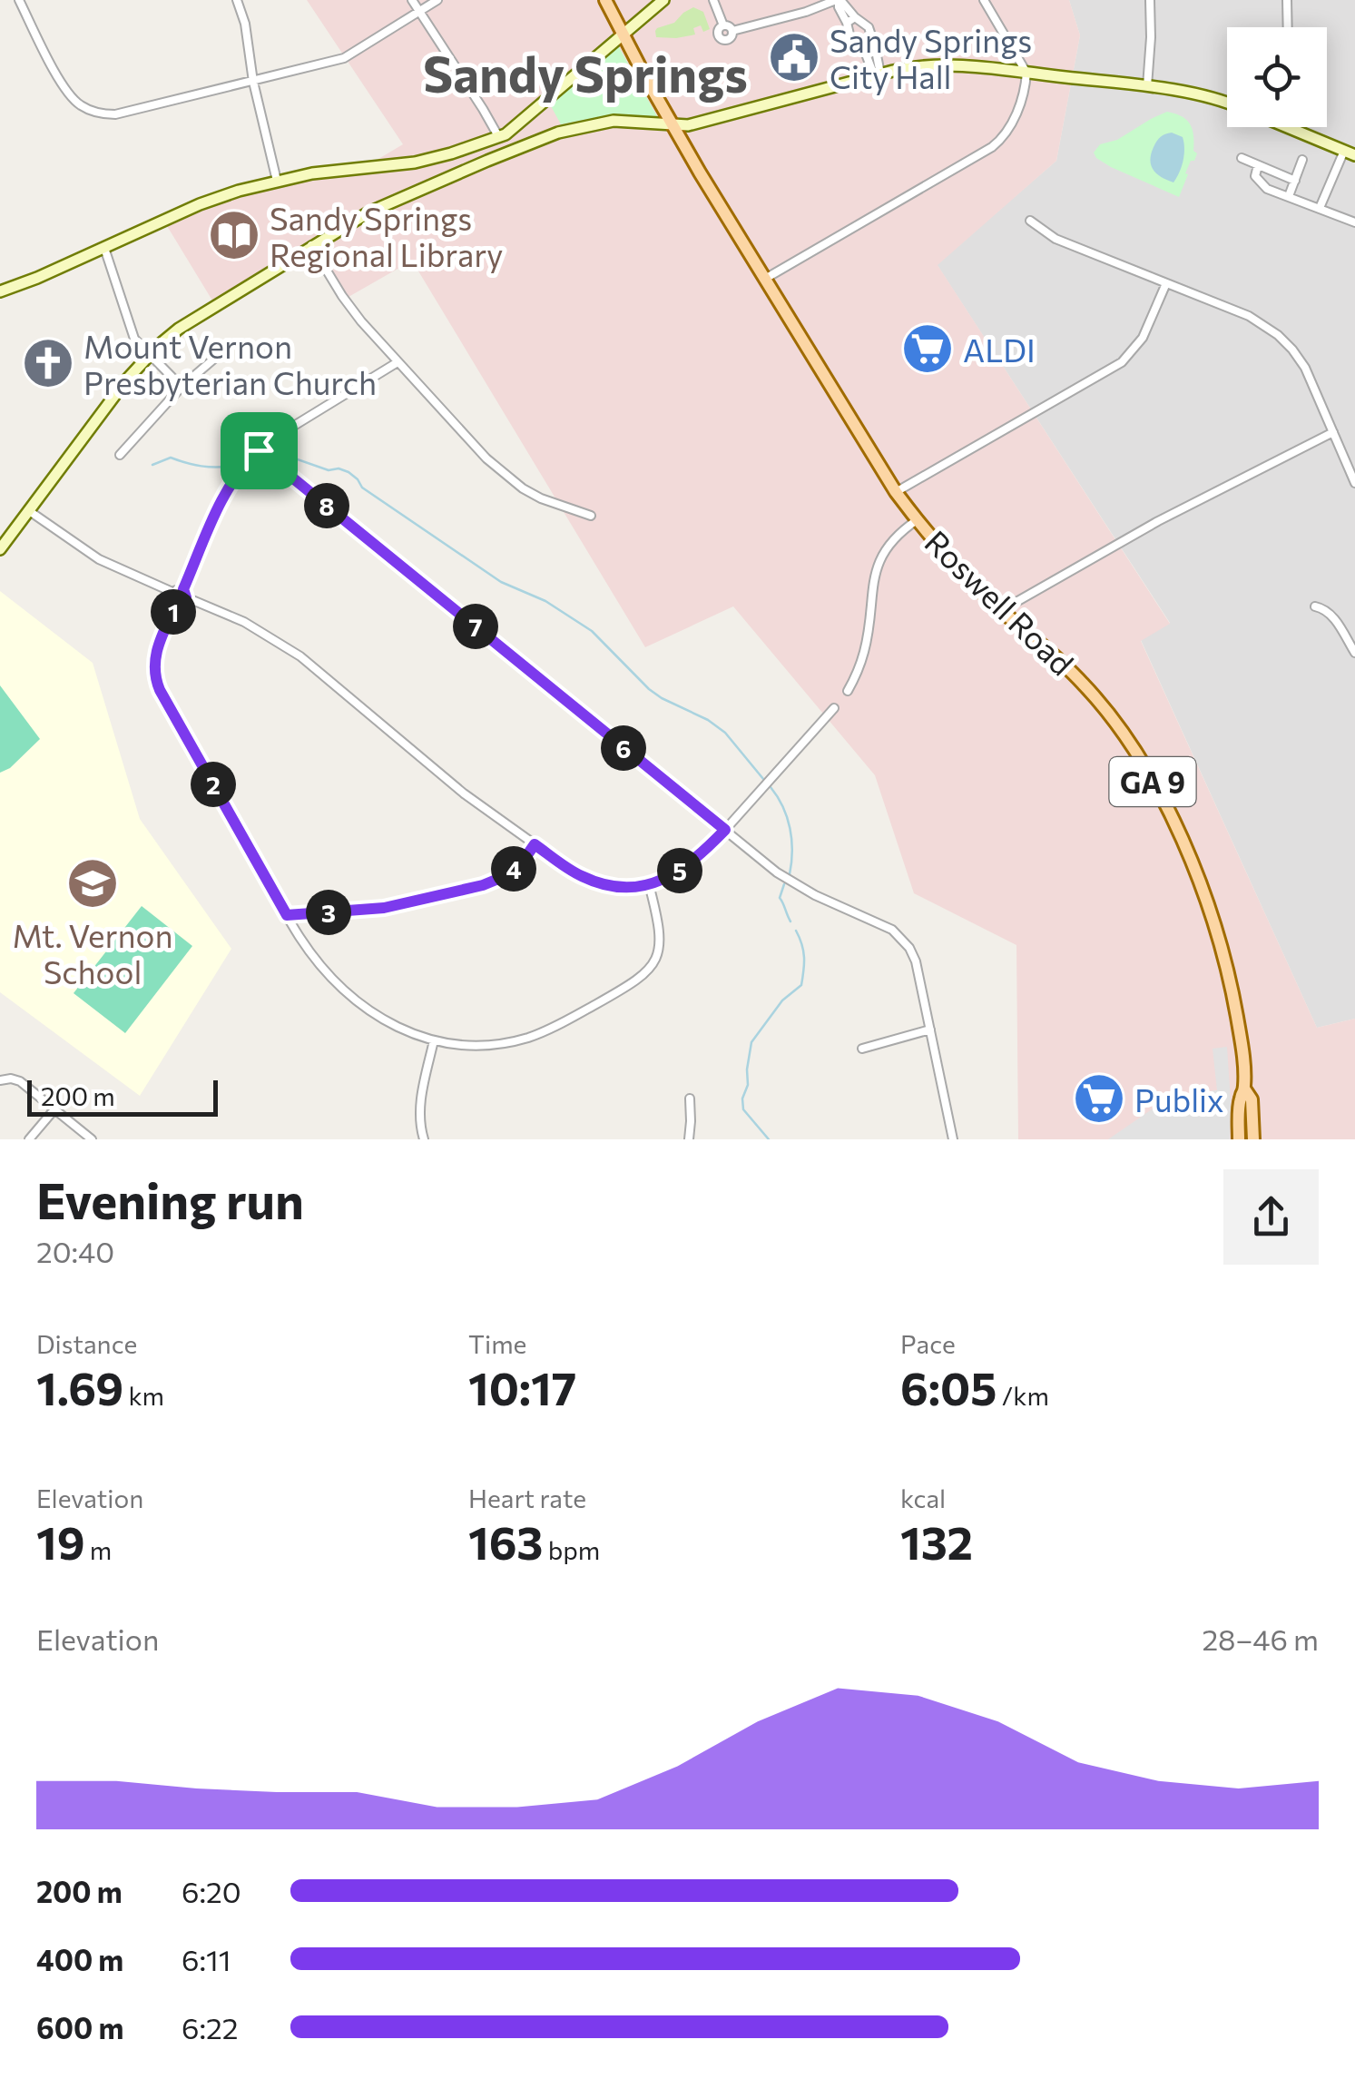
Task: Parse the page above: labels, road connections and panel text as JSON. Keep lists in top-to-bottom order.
{
  "streets": {
    "main road": ["Roswell Road", "GA 9"]
  },
  "districts": ["Sandy Springs"],
  "places": {
    "public building": ["Sandy Springs City Hall"],
    "library": ["Sandy Springs Regional Library"],
    "supermarket": ["ALDI", "Publix"],
    "church": ["Mount Vernon Presbyterian Church"],
    "school or university": ["Mt. Vernon School"]
  },
  "scale_bar": "200 m",
  "page": {
    "pins": [
      "8",
      "1",
      "7",
      "6",
      "2",
      "4",
      "5",
      "3"
    ],
    "scale": "200 m",
    "heading": ["Evening run", "20:40"],
    "stats": [
      ["Distance", "1.69 km"],
      ["Time", "10:17"],
      ["Pace", "6:05 /km"],
      ["Elevation", "19 m"],
      ["Heart rate", "163 bpm"],
      ["kcal", "132"]
    ],
    "chart": ["Elevation", "28–46 m"],
    "list": [
      {
        "name": "200 m",
        "note": "6:20"
      },
      {
        "name": "400 m",
        "note": "6:11"
      },
      {
        "name": "600 m",
        "note": "6:22"
      }
    ]
  }
}
